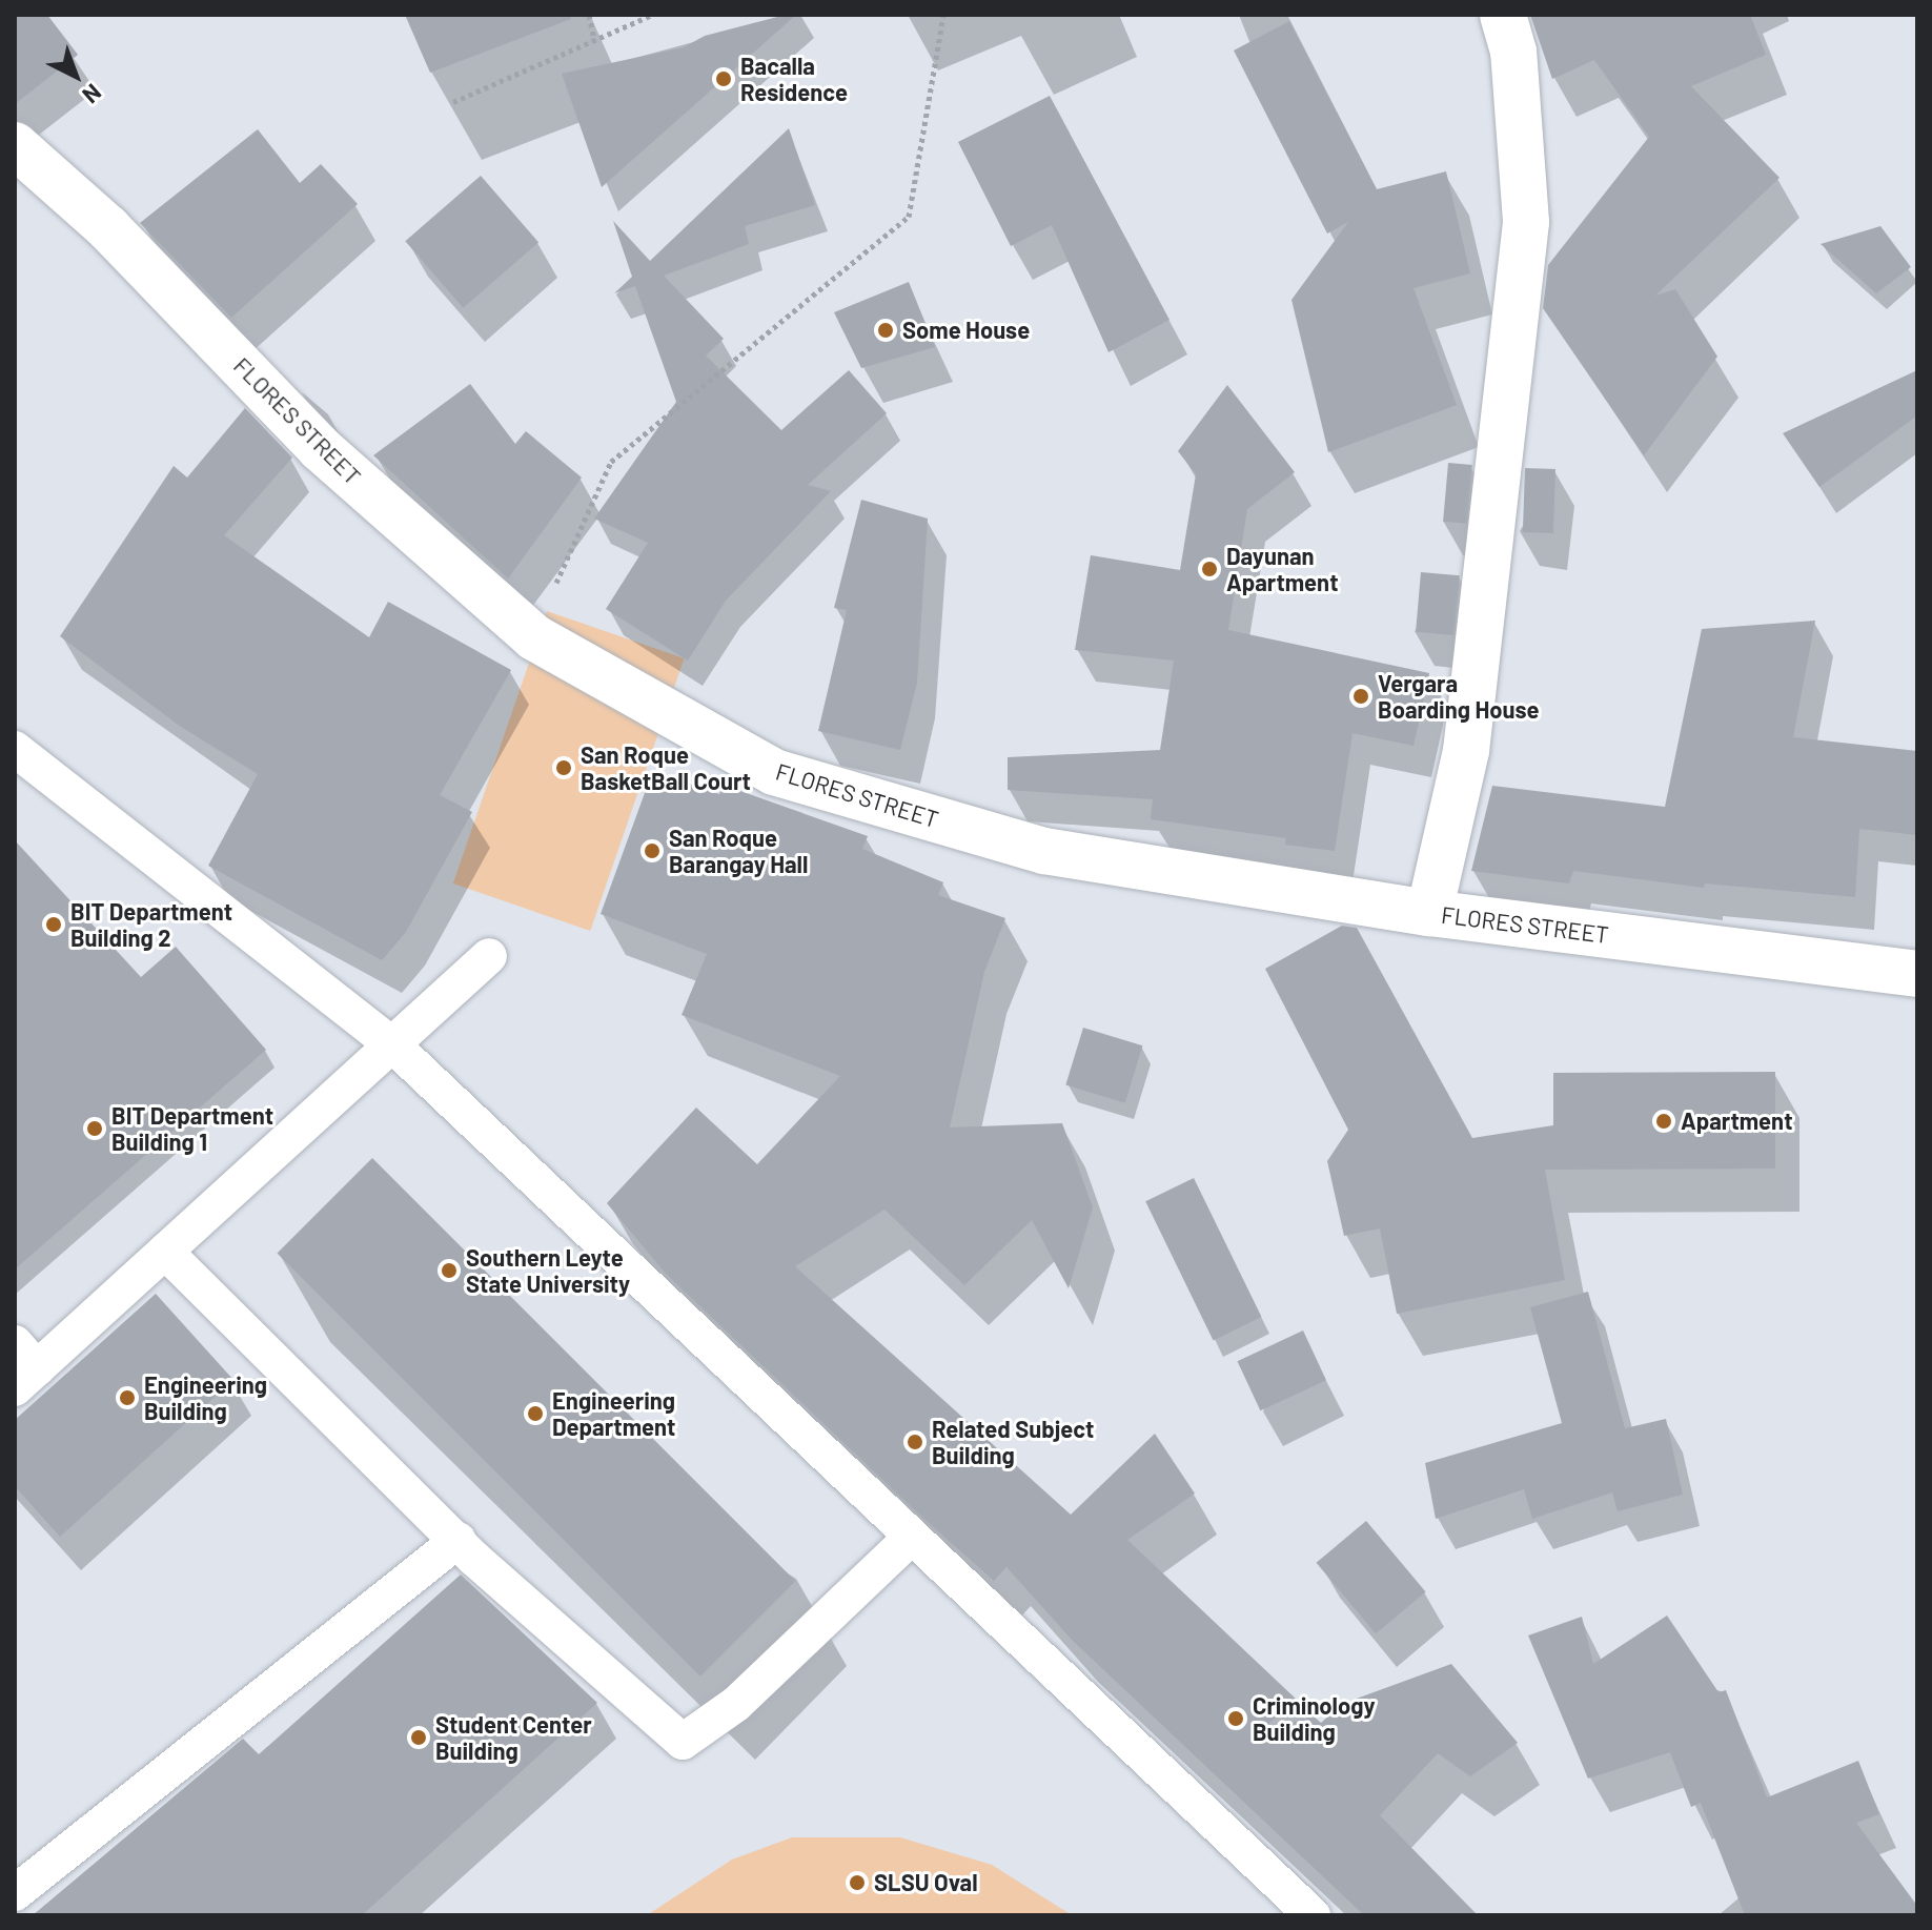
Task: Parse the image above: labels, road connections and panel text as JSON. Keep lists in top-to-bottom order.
{
  "streets": {
    "street": ["FLORES STREET"]
  },
  "places": [
    "Bacalla Residence",
    "Some House",
    "Dayunan Apartment",
    "Vergara Boarding House",
    "San Roque BasketBall Court",
    "San Roque Barangay Hall",
    "BIT Department Building 2",
    "Apartment",
    "BIT Department Building 1",
    "Southern Leyte State University",
    "Engineering Building",
    "Engineering Department",
    "Related Subject Building",
    "Criminology Building",
    "Student Center Building",
    "SLSU Oval"
  ],
  "north": "bottom right"
}
